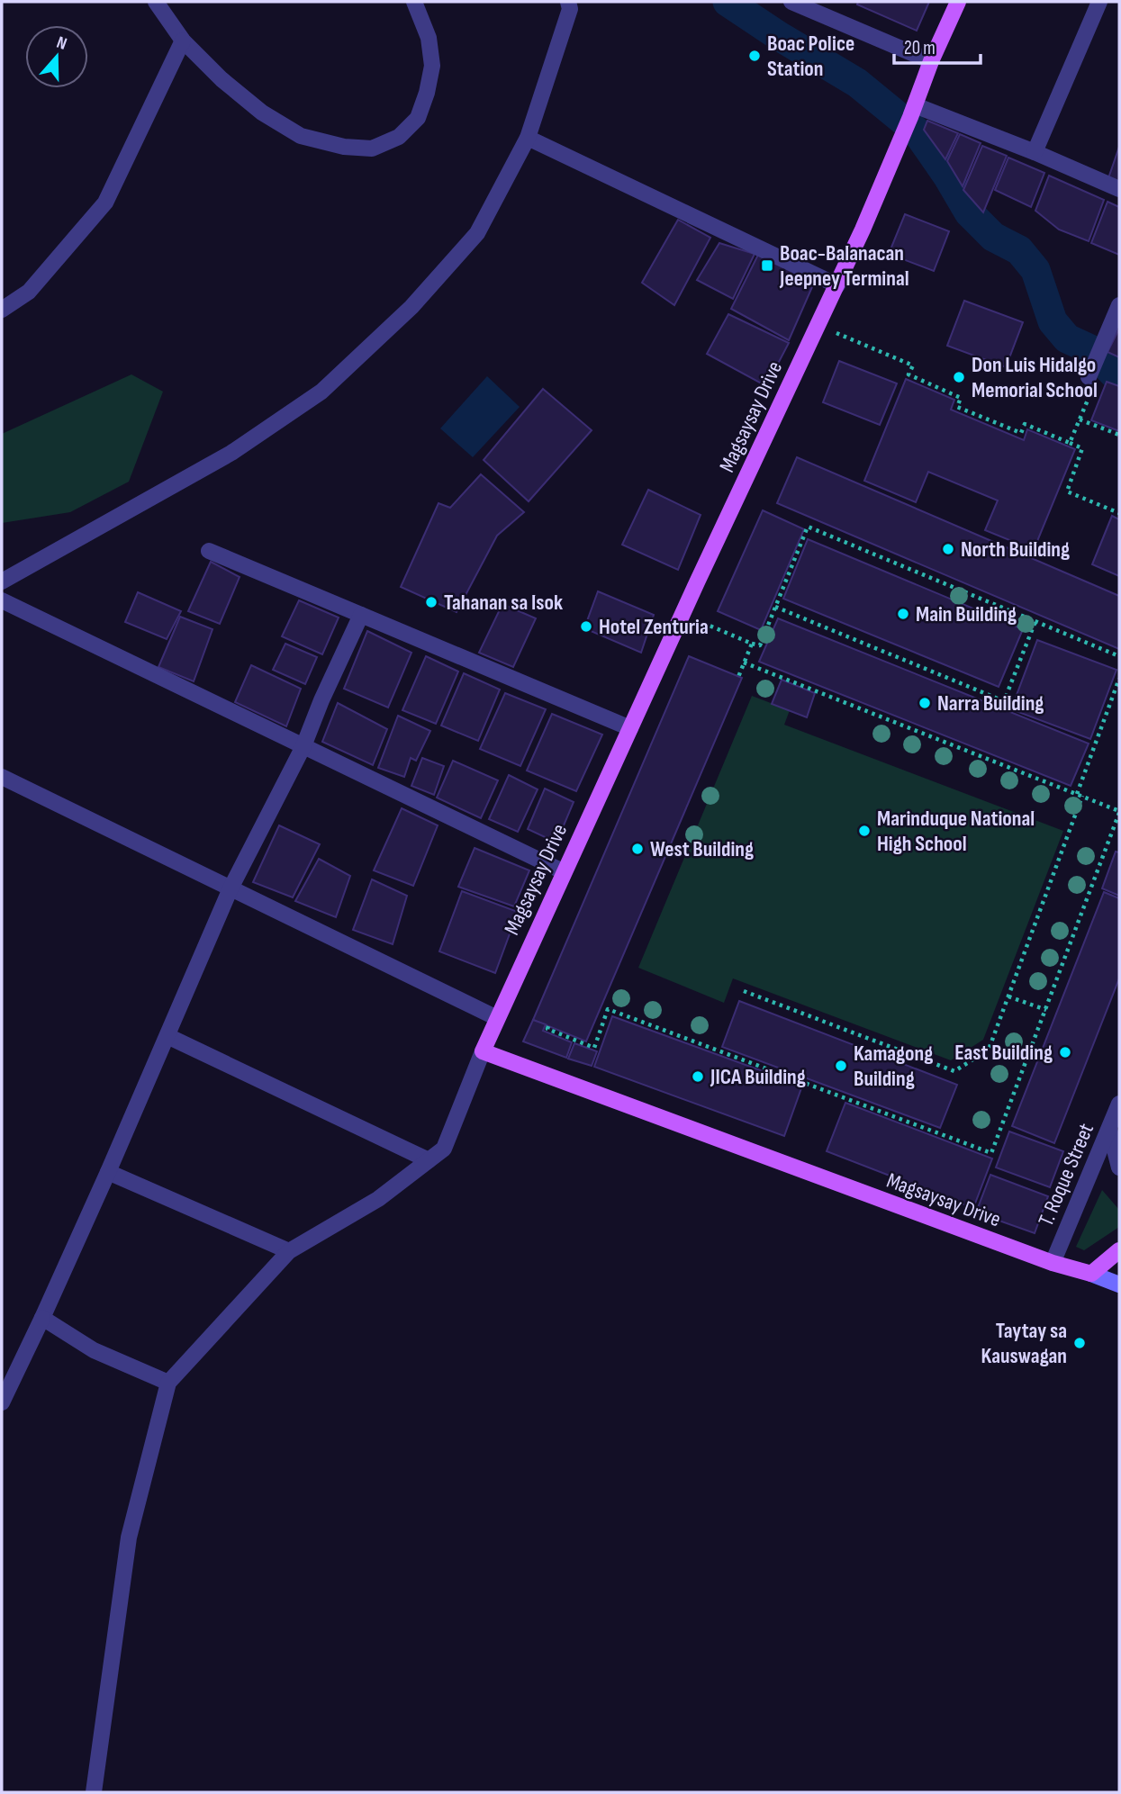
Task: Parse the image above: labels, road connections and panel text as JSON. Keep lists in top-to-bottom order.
{
  "streets": {
    "main road": ["Magsaysay Drive"],
    "street": ["T. Roque Street"]
  },
  "crossings": [
    ["Magsaysay Drive", "T. Roque Street"]
  ],
  "places": {
    "other": [
      "Boac Police Station",
      "Don Luis Hidalgo Memorial School",
      "North Building",
      "Tahanan sa Isok",
      "Main Building",
      "Hotel Zenturia",
      "Narra Building",
      "Marinduque National High School",
      "West Building",
      "East Building",
      "Kamagong Building",
      "JICA Building",
      "Taytay sa Kauswagan"
    ],
    "transit": ["Boac-Balanacan Jeepney Terminal"]
  },
  "scale_bar": "20 m",
  "north": "top"
}
